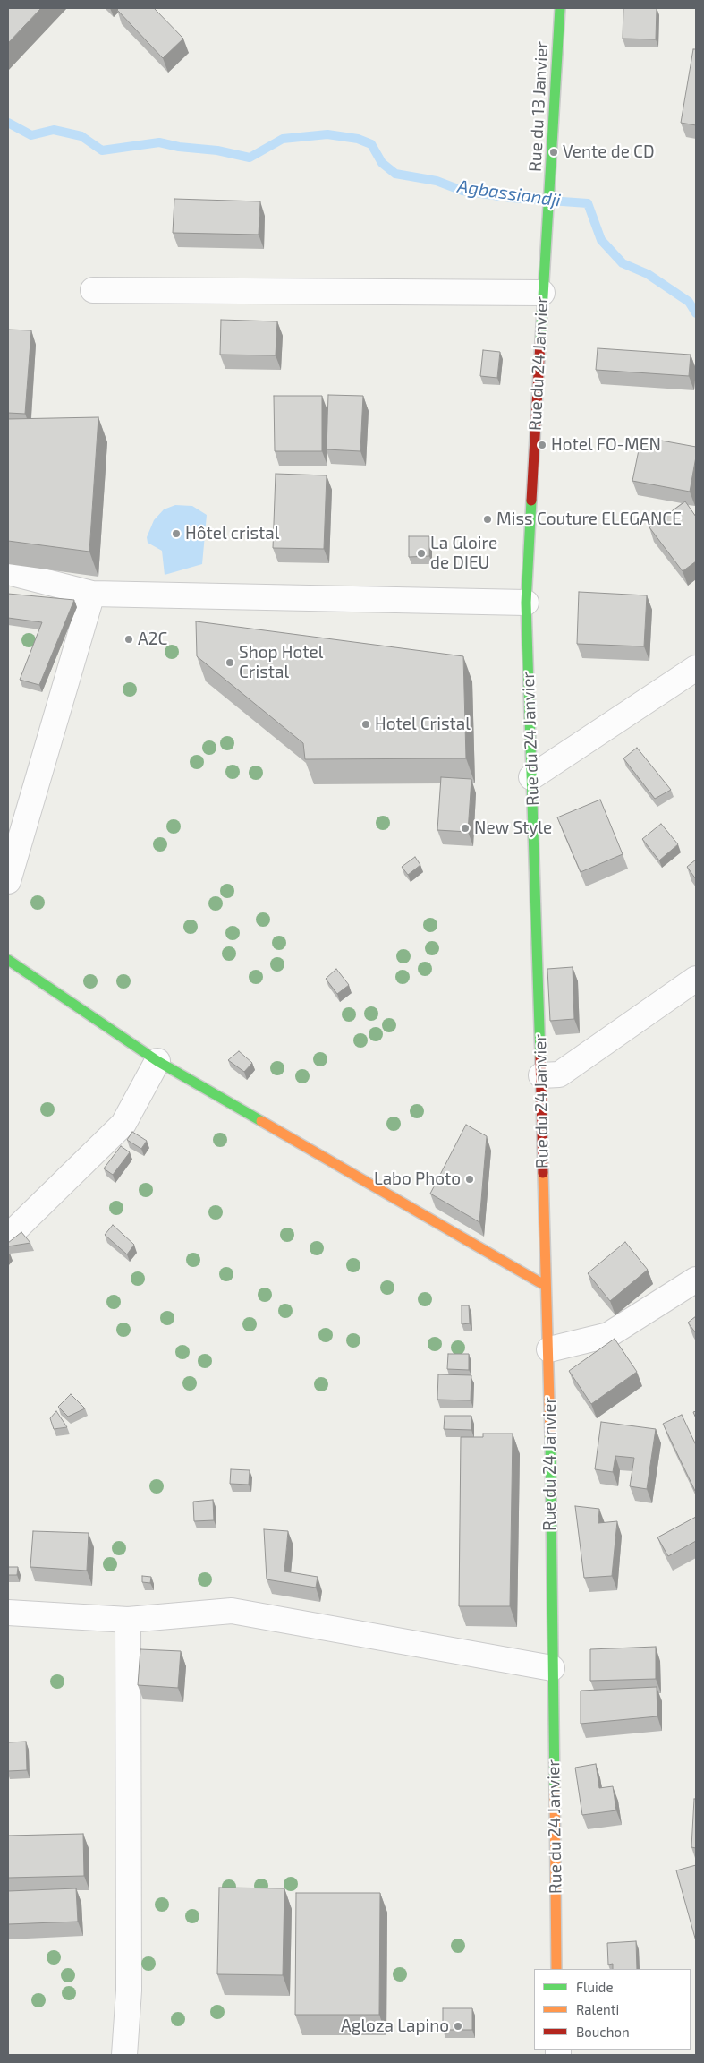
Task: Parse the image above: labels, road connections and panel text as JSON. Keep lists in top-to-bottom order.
{
  "streets": {
    "street": ["Rue du 13 Janvier", "Rue du 24 Janvier"]
  },
  "crossings": [
    ["Rue du 13 Janvier", "Rue du 24 Janvier"]
  ],
  "water": ["Agbassiandji"],
  "places": [
    "Vente de CD",
    "Hotel FO-MEN",
    "Miss Couture ELEGANCE",
    "Hôtel cristal",
    "La Gloire de DIEU",
    "A2C",
    "Shop Hotel Cristal",
    "Hotel Cristal",
    "New Style",
    "Labo Photo",
    "Agloza Lapino"
  ],
  "legend": ["Fluide", "Ralenti", "Bouchon"]
}
